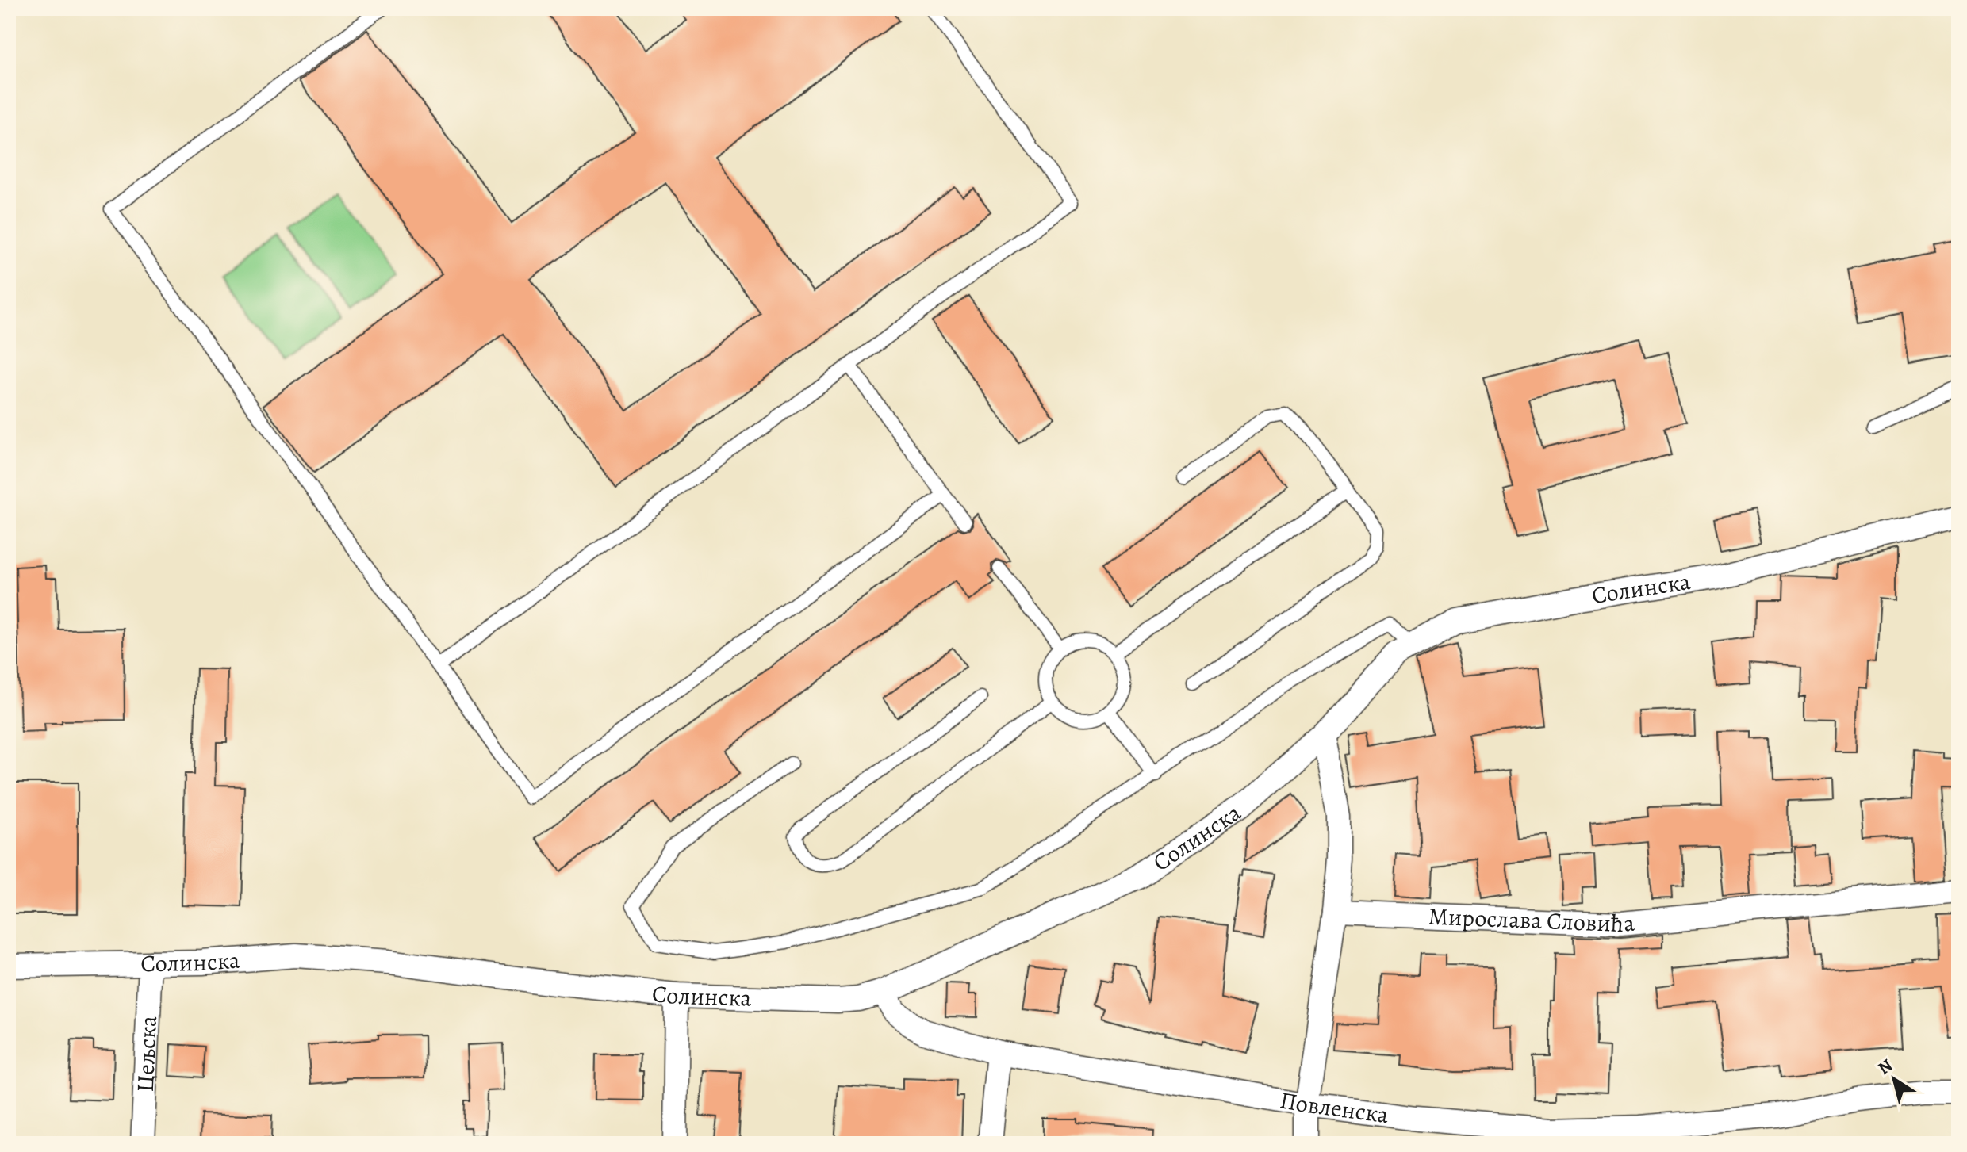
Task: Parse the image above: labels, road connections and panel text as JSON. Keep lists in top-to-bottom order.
{
  "streets": {
    "street": [
      "Солинска",
      "Мирослава Словића",
      "Цељска",
      "Повленска"
    ]
  },
  "crossings": [
    ["Солинска", "Цељска"],
    ["Солинска", "Повленска"]
  ],
  "north": "top left"
}
